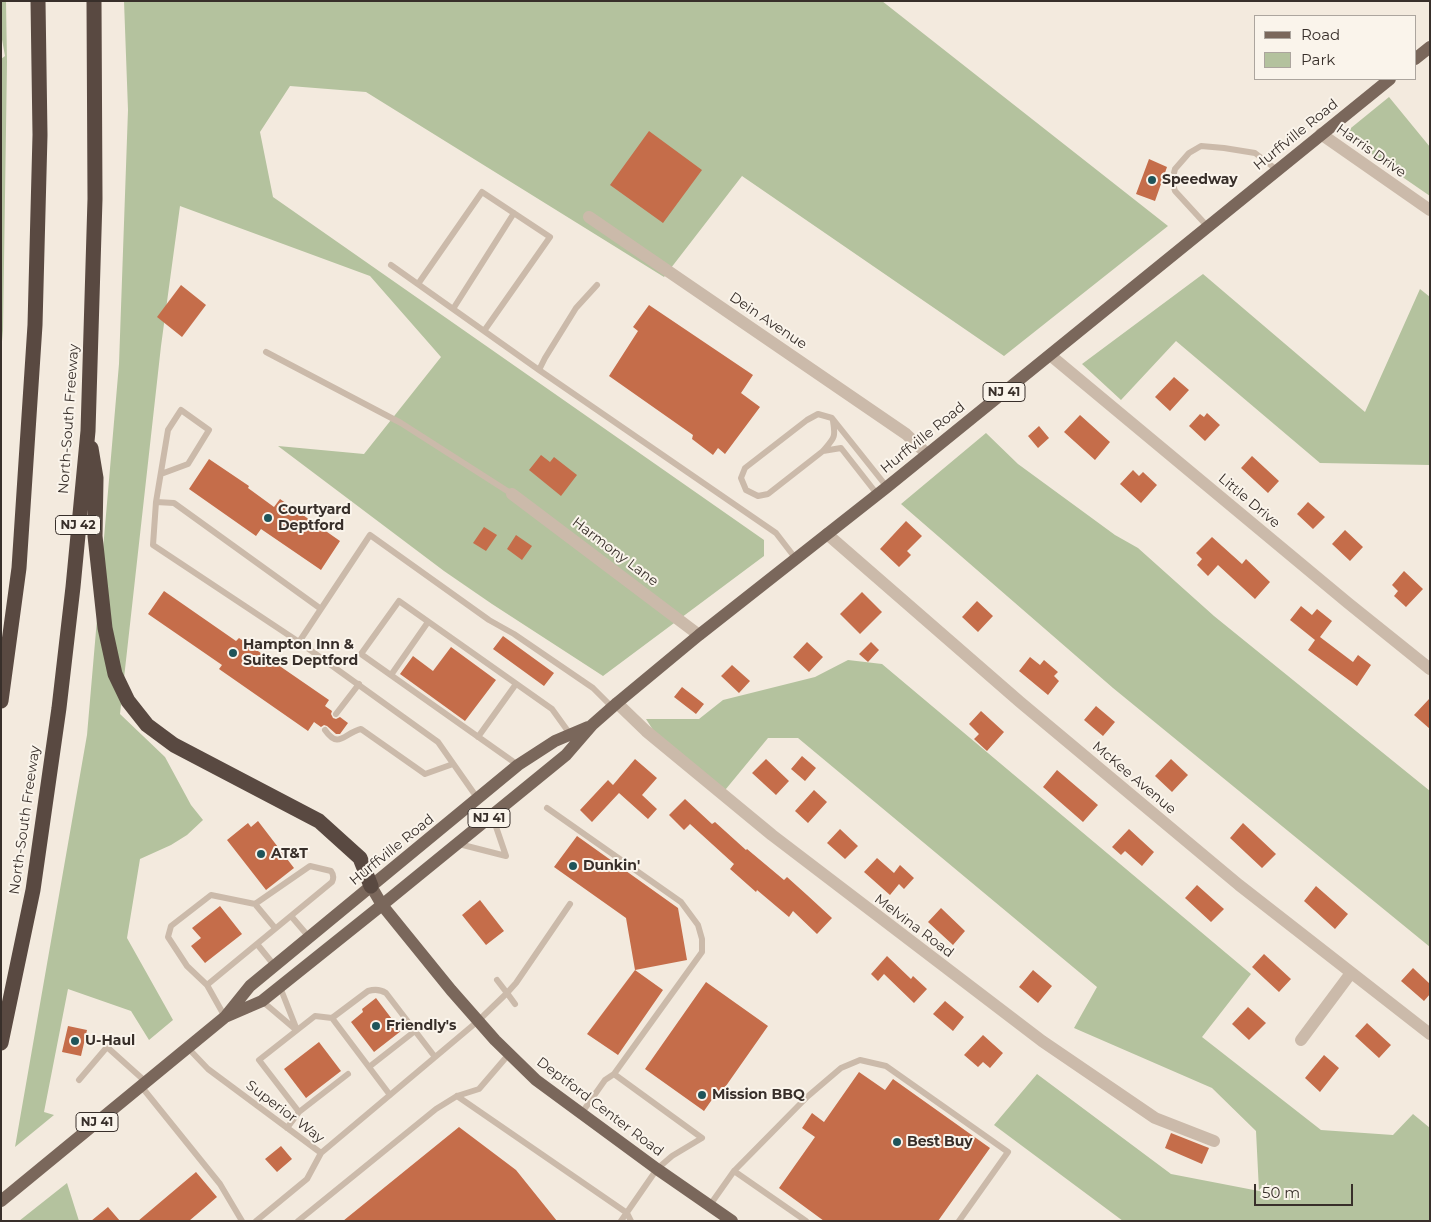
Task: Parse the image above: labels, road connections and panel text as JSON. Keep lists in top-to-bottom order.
{
  "streets": {
    "highway": ["North-South Freeway", "NJ 42"],
    "main road": ["Hurffville Road", "NJ 41", "Deptford Center Road"],
    "street": [
      "Harris Drive",
      "Dein Avenue",
      "Little Drive",
      "Harmony Lane",
      "McKee Avenue",
      "Melvina Road"
    ],
    "lane": ["Superior Way"]
  },
  "crossings": [
    ["Hurffville Road", "Harris Drive"],
    ["Hurffville Road", "Dein Avenue"],
    ["Hurffville Road", "Little Drive"],
    ["Hurffville Road", "Harmony Lane"],
    ["Hurffville Road", "McKee Avenue"],
    ["Hurffville Road", "Melvina Road"],
    ["Hurffville Road", "Deptford Center Road"],
    ["Hurffville Road", "Superior Way"]
  ],
  "places": [
    "Speedway",
    "Courtyard Deptford",
    "Hampton Inn & Suites Deptford",
    "AT&T",
    "Dunkin'",
    "Friendly's",
    "U-Haul",
    "Mission BBQ",
    "Best Buy"
  ],
  "legend": ["Road", "Park"],
  "scale_bar": "50 m"
}
